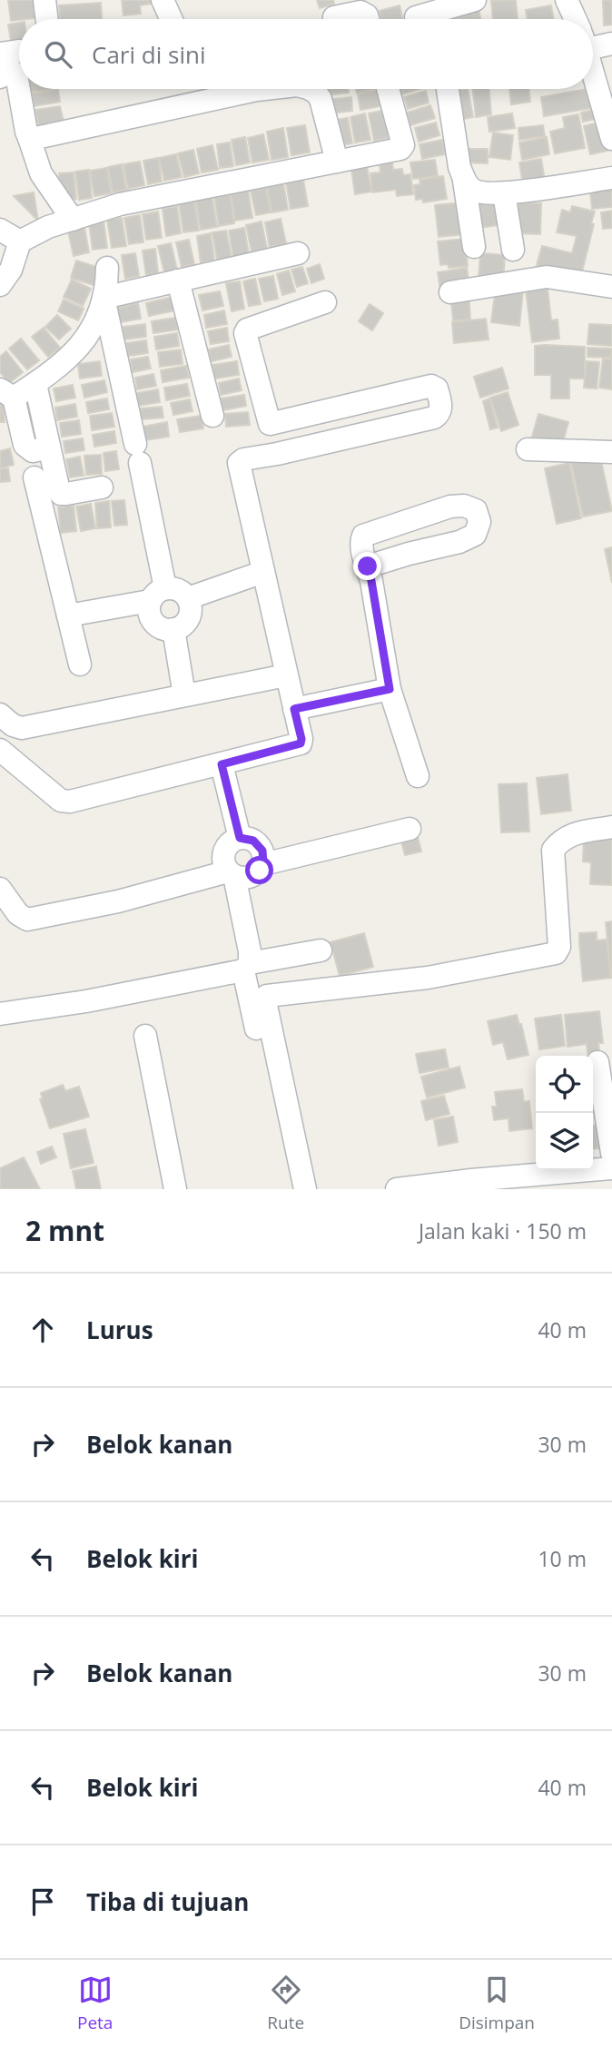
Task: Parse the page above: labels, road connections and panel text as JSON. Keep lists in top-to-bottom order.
{
  "page": {
    "search": "Cari di sini",
    "heading": ["2 mnt", "Jalan kaki · 150 m"],
    "list": [
      ["Lurus", "40 m"],
      ["Belok kanan", "30 m"],
      ["Belok kiri", "10 m"],
      ["Belok kanan", "30 m"],
      ["Belok kiri", "40 m"],
      "Tiba di tujuan"
    ],
    "nav": ["Peta", "Rute", "Disimpan"]
  }
}
